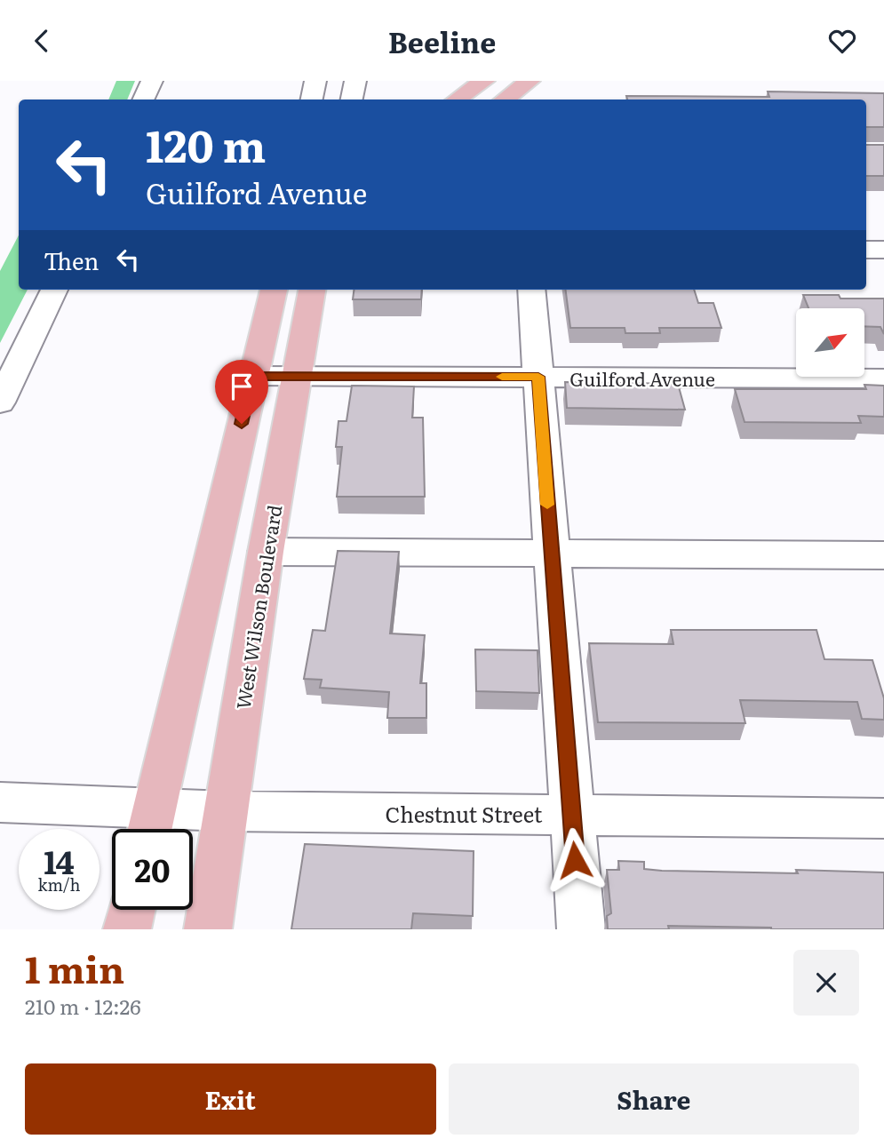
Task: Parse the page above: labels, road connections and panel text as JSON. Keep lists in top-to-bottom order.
{
  "streets": {
    "main road": ["West Wilson Boulevard"],
    "street": ["Guilford Avenue", "Chestnut Street"]
  },
  "crossings": [
    ["Guilford Avenue", "West Wilson Boulevard"],
    ["West Wilson Boulevard", "Chestnut Street"]
  ],
  "north": "top right",
  "page": {
    "header": "Beeline",
    "turn": ["120 m", "Guilford Avenue"],
    "then": "Then",
    "speed": "14 km/h",
    "limit": "20",
    "heading": ["1 min", "210 m · 12:26"],
    "buttons": ["Exit", "Share"]
  }
}
